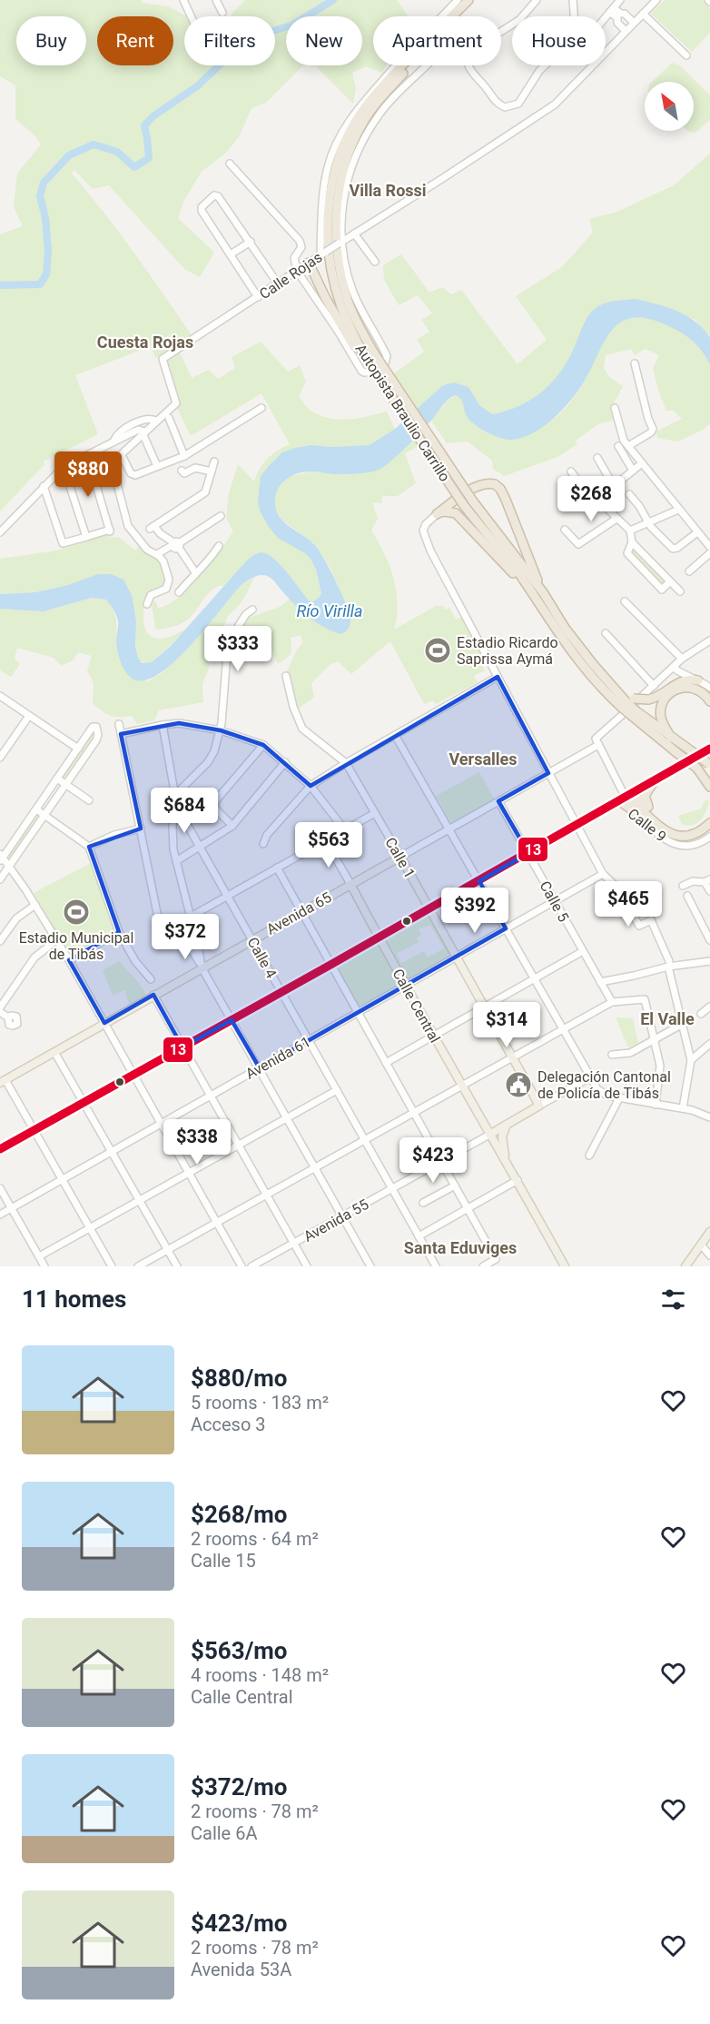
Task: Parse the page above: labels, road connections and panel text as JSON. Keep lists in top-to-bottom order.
{
  "streets": {
    "highway": ["Autopista Braulio Carrillo"],
    "main road": [
      "Calle 1",
      "Avenida 65",
      "Calle Central",
      "Avenida 55"
    ],
    "street": [
      "Calle Rojas",
      "Calle 9",
      "Calle 5",
      "Calle 4",
      "Avenida 61"
    ]
  },
  "crossings": [
    ["Calle 9", "Avenida 65"],
    ["Calle 1", "Avenida 65"],
    ["Calle 1", "Avenida 61"],
    ["Calle 1", "Avenida 55"],
    ["Calle 5", "Avenida 65"],
    ["Calle 5", "Avenida 61"],
    ["Avenida 65", "Calle 4"],
    ["Avenida 65", "Calle Central"],
    ["Calle 4", "Avenida 61"],
    ["Calle 4", "Avenida 55"],
    ["Calle Central", "Avenida 61"],
    ["Calle Central", "Avenida 55"]
  ],
  "districts": [
    "Villa Rossi",
    "Cuesta Rojas",
    "Versalles",
    "El Valle",
    "Santa Eduviges"
  ],
  "water": ["Río Virilla"],
  "places": {
    "sports": ["Estadio Ricardo Saprissa Aymá", "Estadio Municipal de Tibás"],
    "public building": ["Delegación Cantonal de Policía de Tibás"]
  },
  "lines": ["transit line 13"],
  "north": "top left",
  "page": {
    "chip": [
      "Buy",
      "Rent",
      "Filters",
      "New",
      "Apartment",
      "House"
    ],
    "price": [
      "$880",
      "$268",
      "$333",
      "$684",
      "$563",
      "$465",
      "$392",
      "$372",
      "$314",
      "$338",
      "$423"
    ],
    "heading": "11 homes",
    "list": [
      {
        "name": "$880/mo",
        "note": "5 rooms · 183 m² · Acceso 3"
      },
      {
        "name": "$268/mo",
        "note": "2 rooms · 64 m² · Calle 15"
      },
      {
        "name": "$563/mo",
        "note": "4 rooms · 148 m² · Calle Central"
      },
      {
        "name": "$372/mo",
        "note": "2 rooms · 78 m² · Calle 6A"
      },
      {
        "name": "$423/mo",
        "note": "2 rooms · 78 m² · Avenida 53A"
      }
    ]
  }
}
